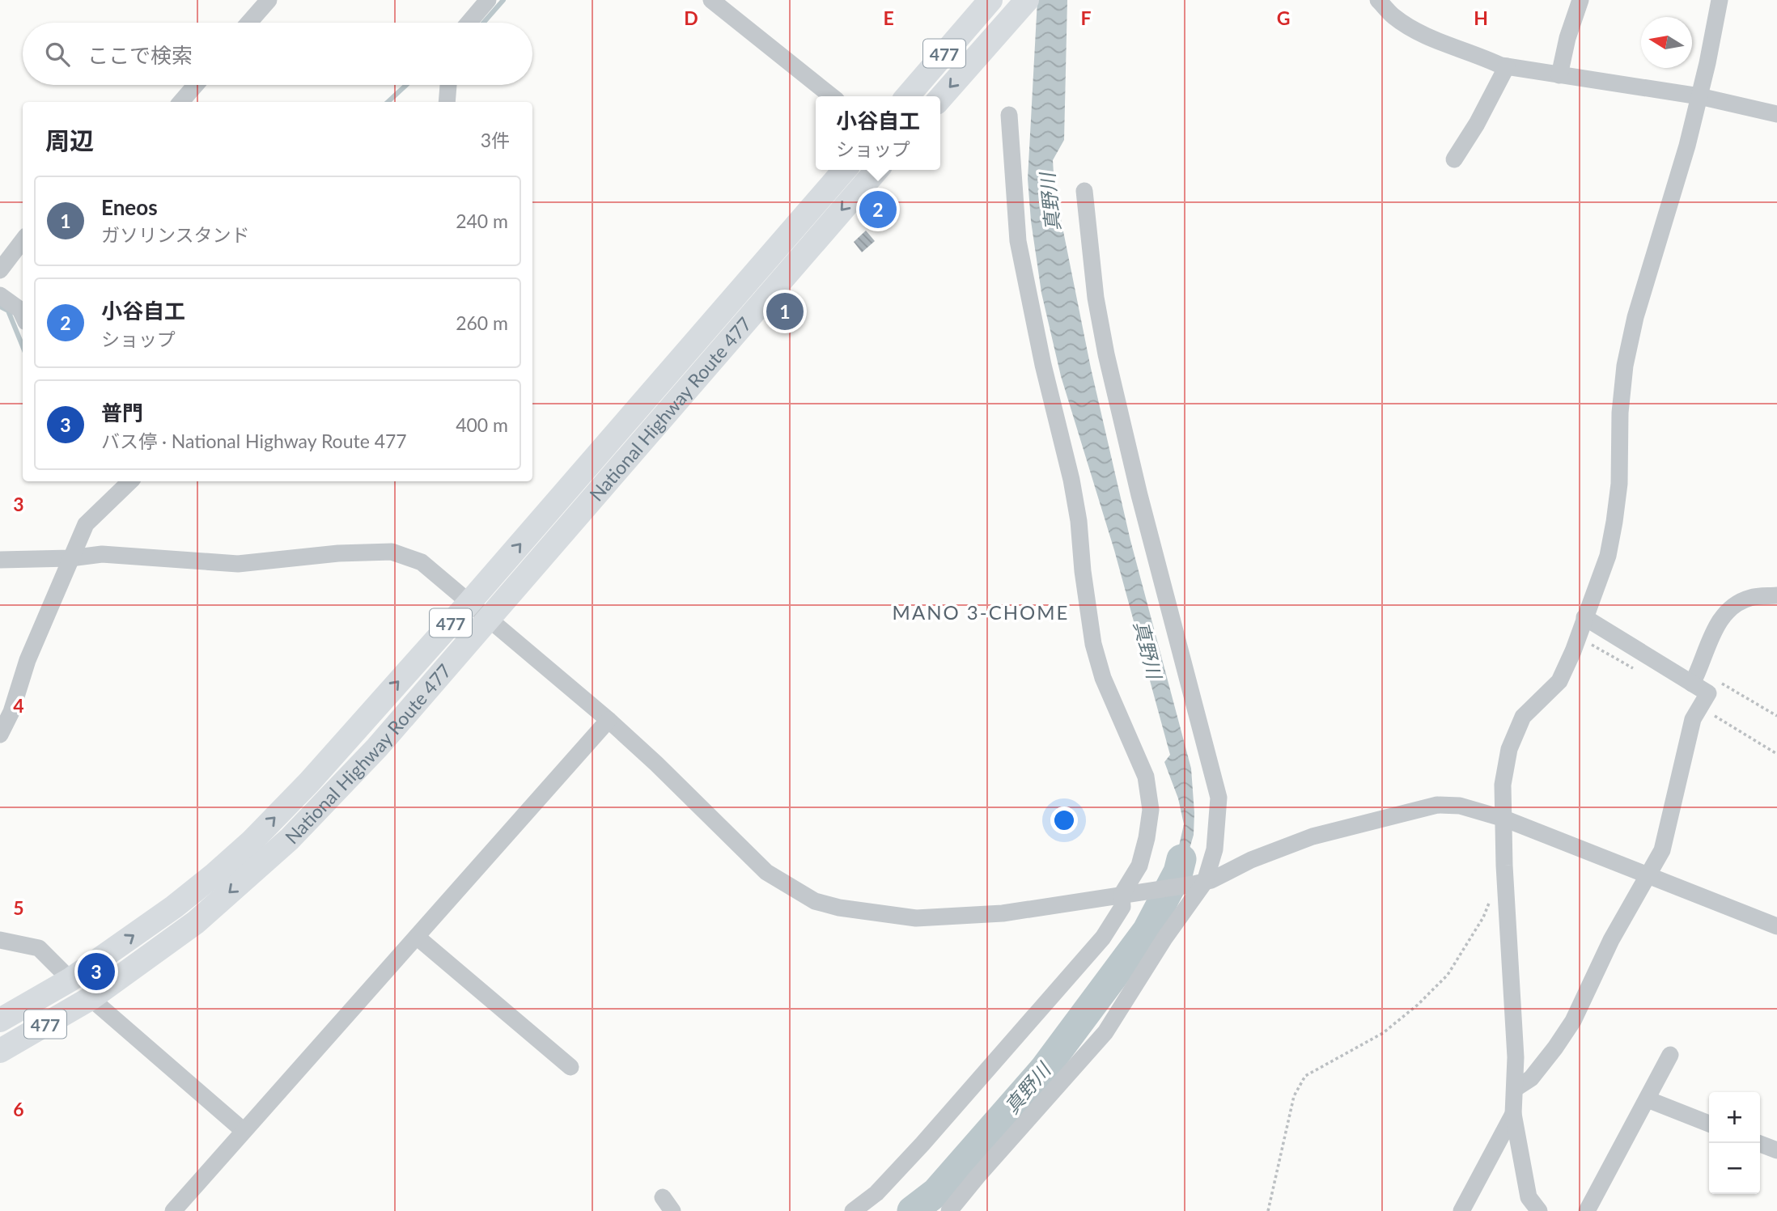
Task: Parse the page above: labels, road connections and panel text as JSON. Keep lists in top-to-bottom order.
{
  "streets": {
    "highway": ["477", "National Highway Route 477"]
  },
  "districts": ["MANO 3-CHOME"],
  "water": ["真野川"],
  "north": "left",
  "page": {
    "search": "ここで検索",
    "popup": ["小谷自工", "ショップ"],
    "heading": ["周辺", "3件"],
    "list": [
      {
        "mark": "1",
        "name": "Eneos",
        "note": "ガソリンスタンド",
        "value": "240 m"
      },
      {
        "mark": "2",
        "name": "小谷自工",
        "note": "ショップ",
        "value": "260 m"
      },
      {
        "mark": "3",
        "name": "普門",
        "note": "バス停 · National Highway Route 477",
        "value": "400 m"
      }
    ],
    "pins": ["2", "1", "3"],
    "map_buttons": ["+", "−"]
  },
  "grid": {
    "columns": [
      "D",
      "E",
      "F",
      "G",
      "H"
    ],
    "rows": [
      "3",
      "4",
      "5",
      "6"
    ]
  }
}
